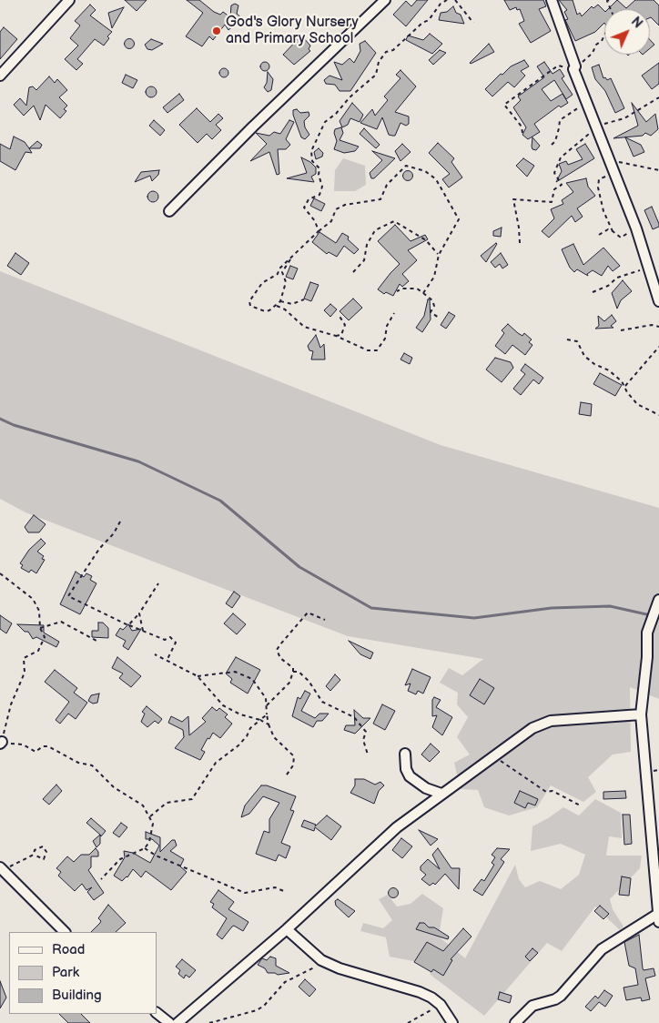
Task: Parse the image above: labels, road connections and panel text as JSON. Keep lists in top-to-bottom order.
{
  "places": ["God's Glory Nursery and Primary School"],
  "legend": ["Road", "Park", "Building"],
  "north": "top right"
}
